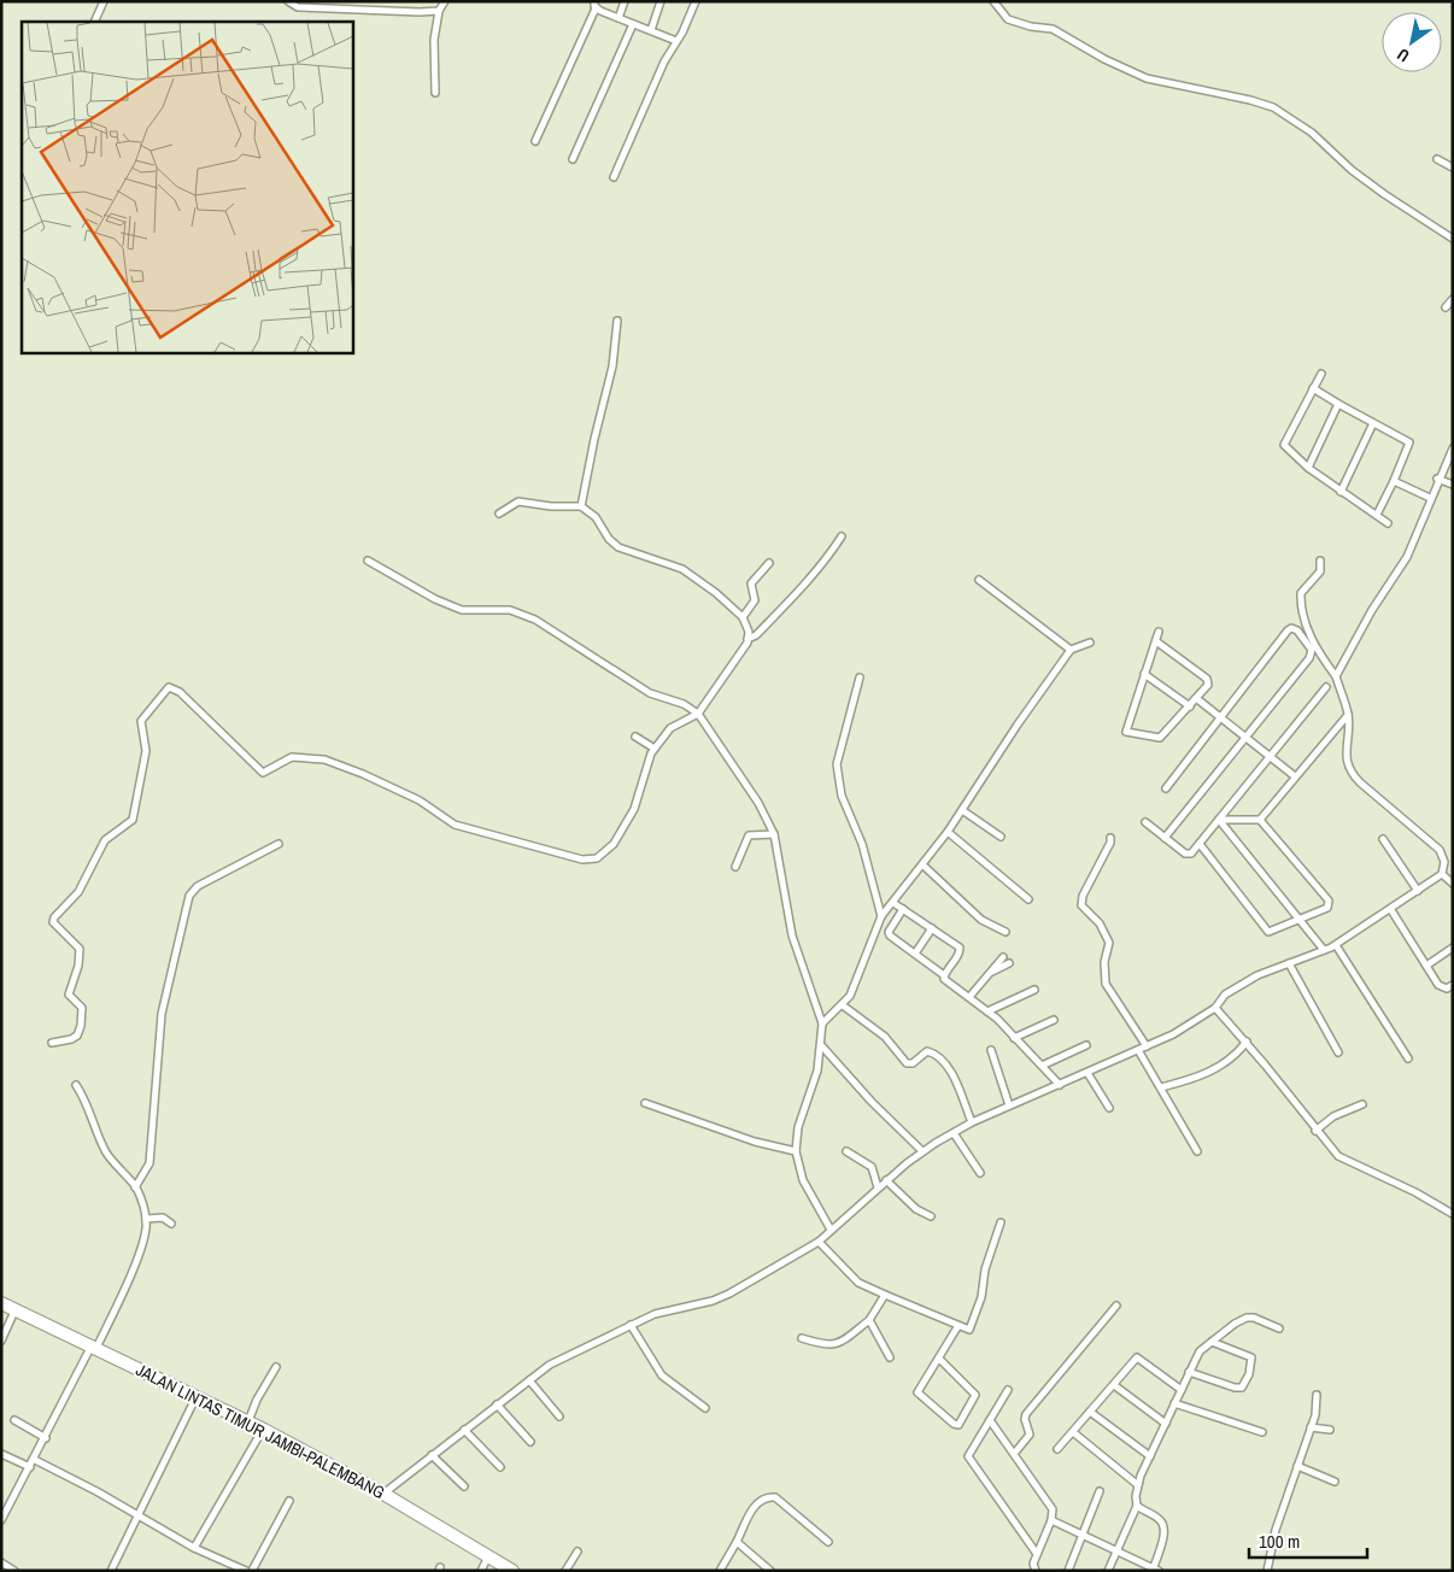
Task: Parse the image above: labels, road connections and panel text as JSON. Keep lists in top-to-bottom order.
{
  "streets": {
    "highway": ["JALAN LINTAS TIMUR JAMBI-PALEMBANG"]
  },
  "scale_bar": "100 m",
  "north": "bottom left"
}
